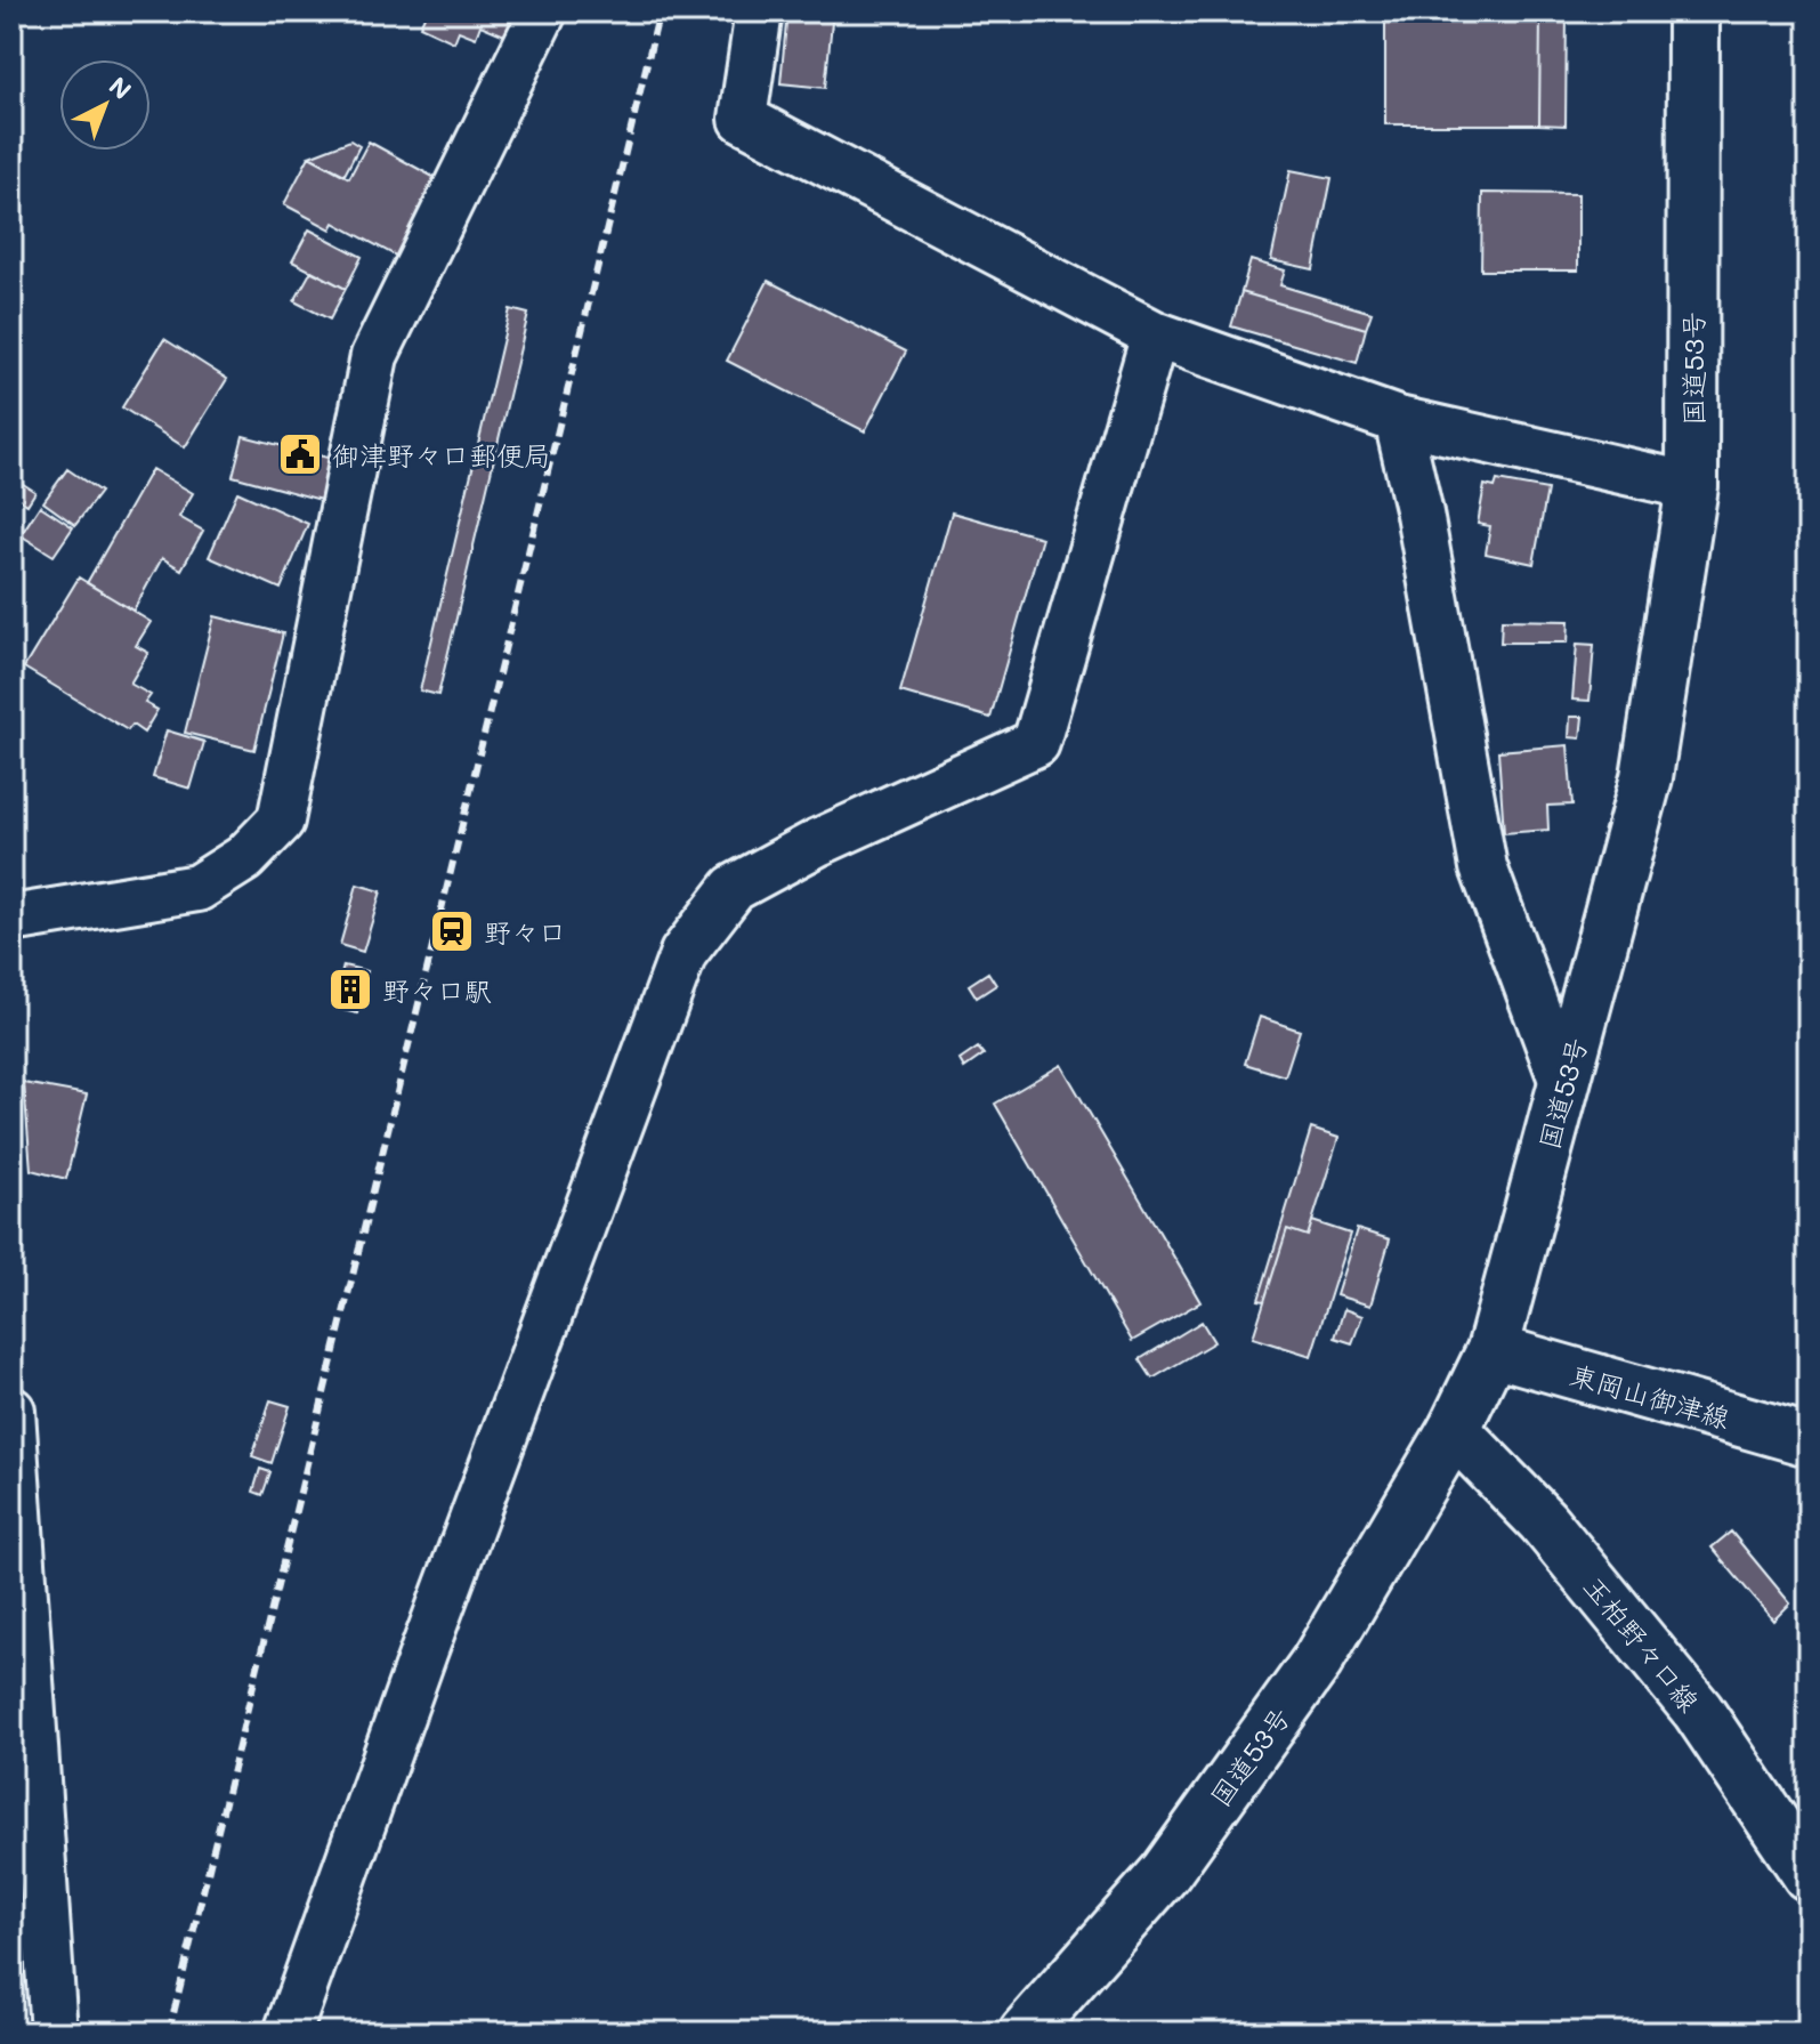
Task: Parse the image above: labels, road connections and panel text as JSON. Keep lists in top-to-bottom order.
{
  "streets": {
    "main road": ["国道53号", "東岡山御津線", "玉柏野々口線"]
  },
  "crossings": [
    ["国道53号", "東岡山御津線"],
    ["国道53号", "玉柏野々口線"]
  ],
  "places": {
    "public building": ["御津野々口郵便局"],
    "station": ["野々口"],
    "building": ["野々口駅"]
  },
  "north": "top right"
}
